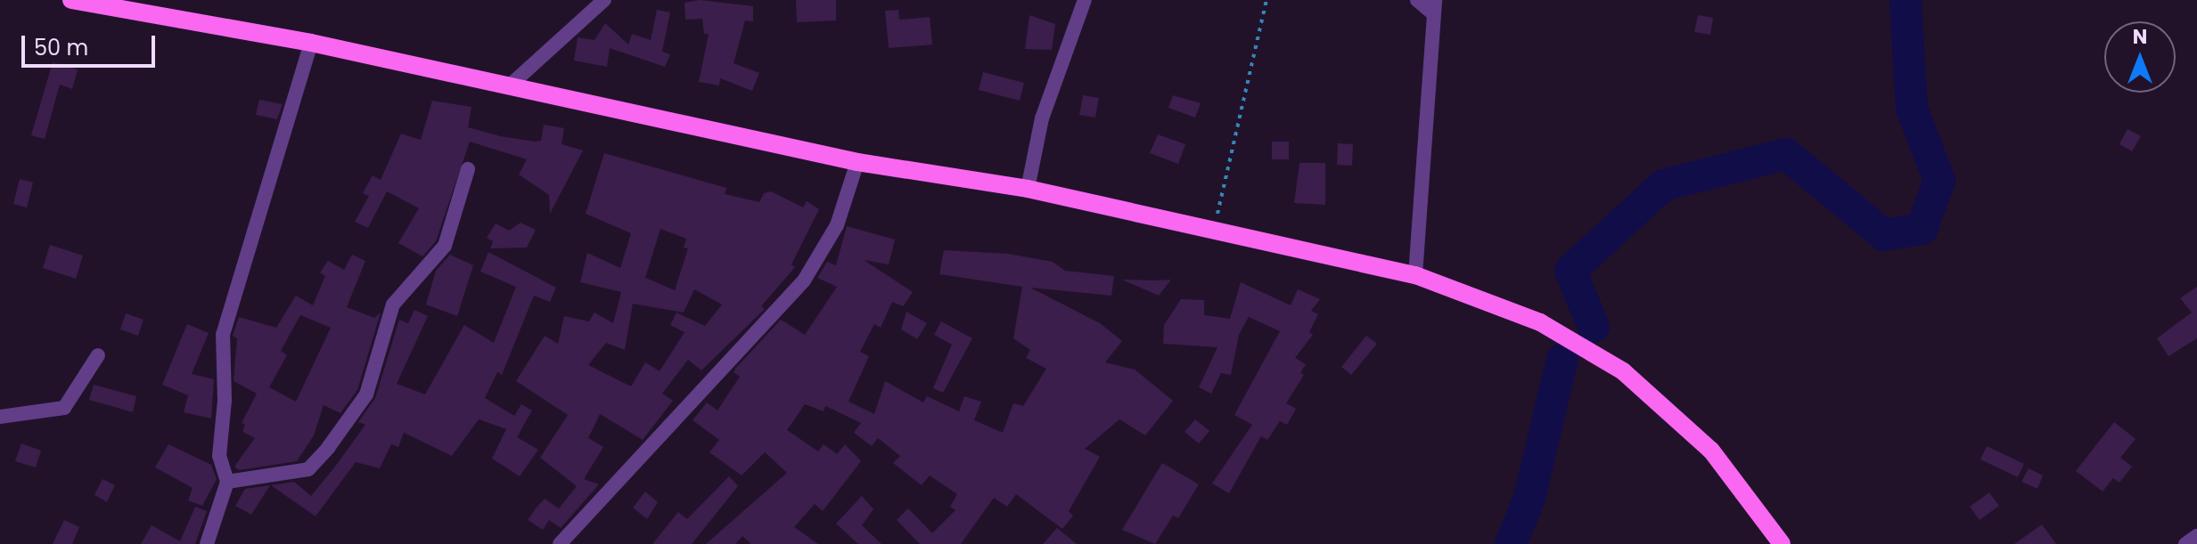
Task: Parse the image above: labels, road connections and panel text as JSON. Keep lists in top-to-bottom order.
{
  "scale_bar": "50 m",
  "north": "top"
}
